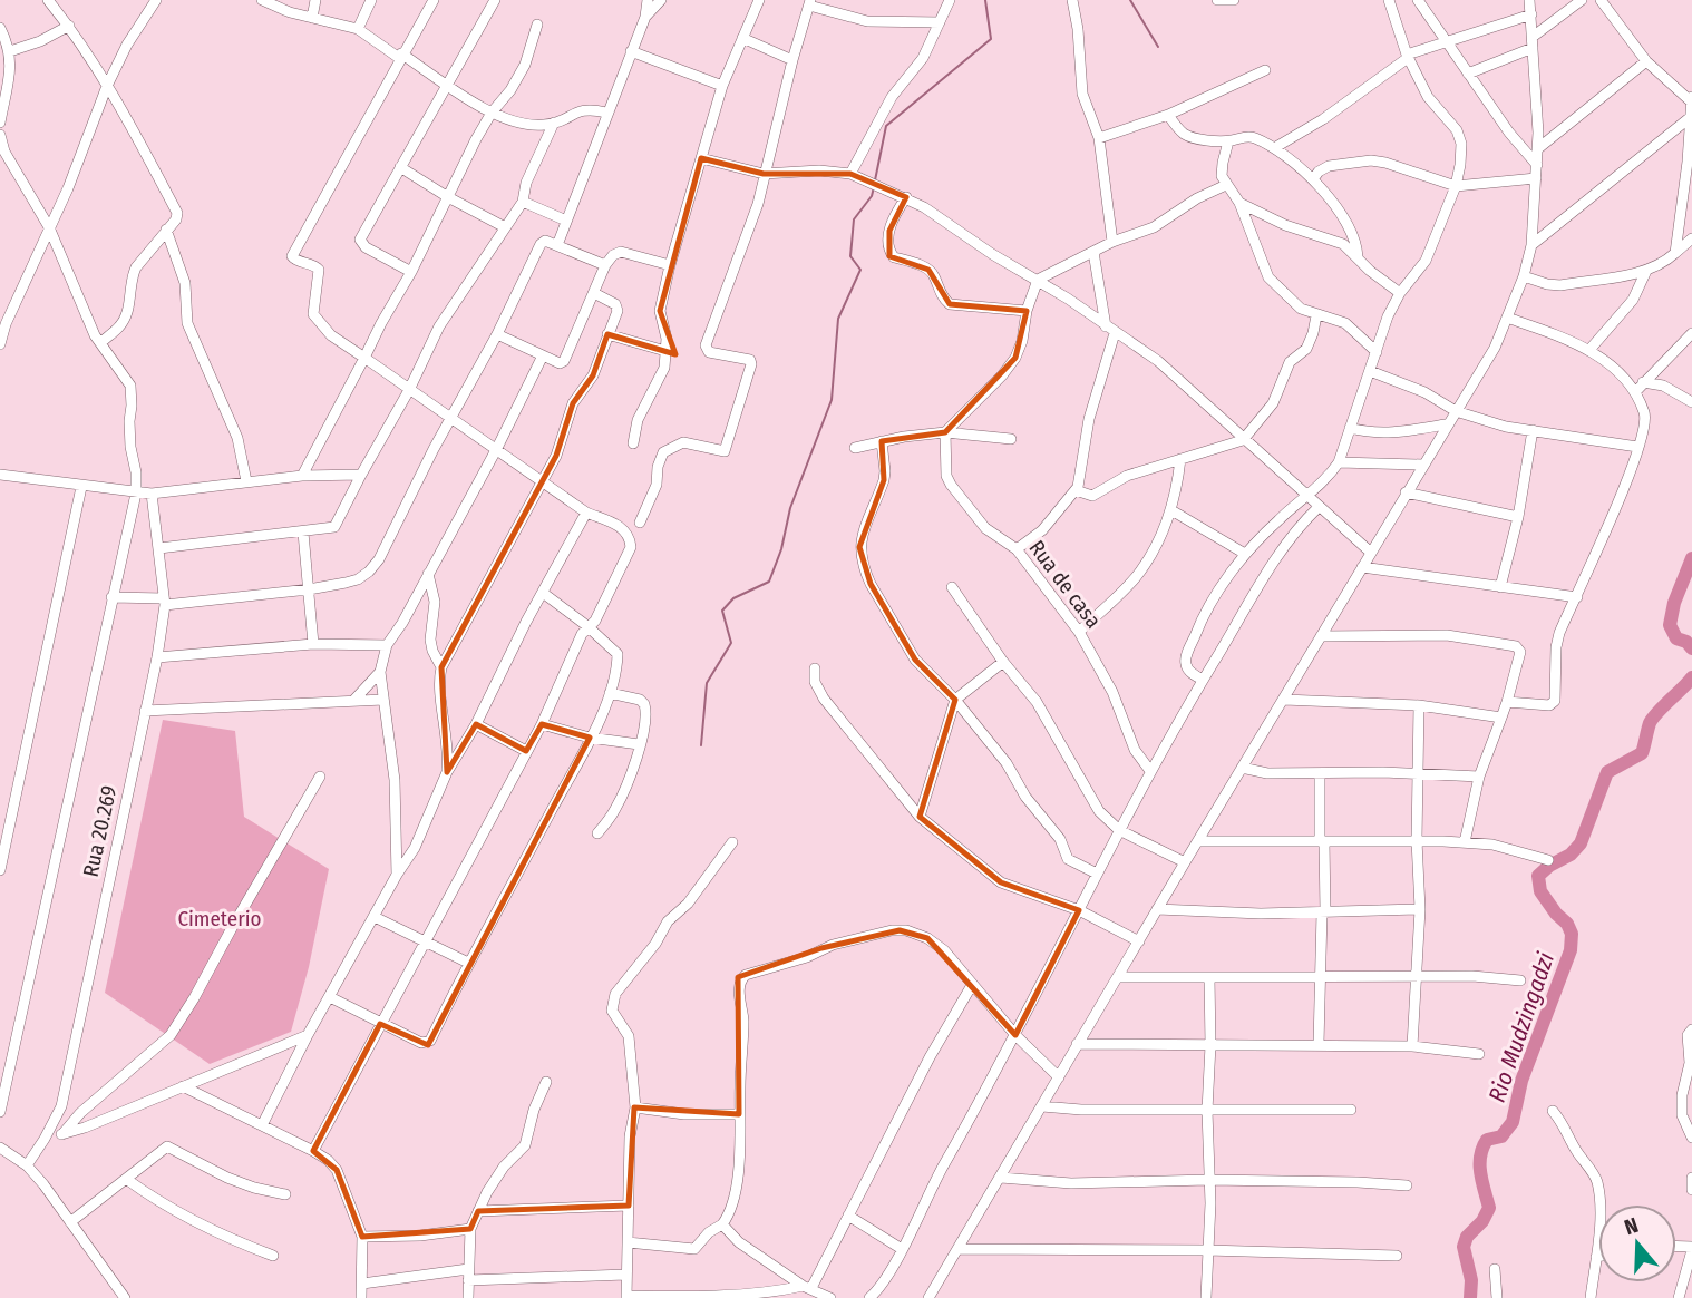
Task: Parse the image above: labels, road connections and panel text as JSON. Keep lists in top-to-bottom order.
{
  "streets": {
    "street": ["Rua de casa", "Rua 20.269"]
  },
  "water": ["Rio Mudzingadzi"],
  "parks": ["Cimeterio"],
  "north": "top"
}
